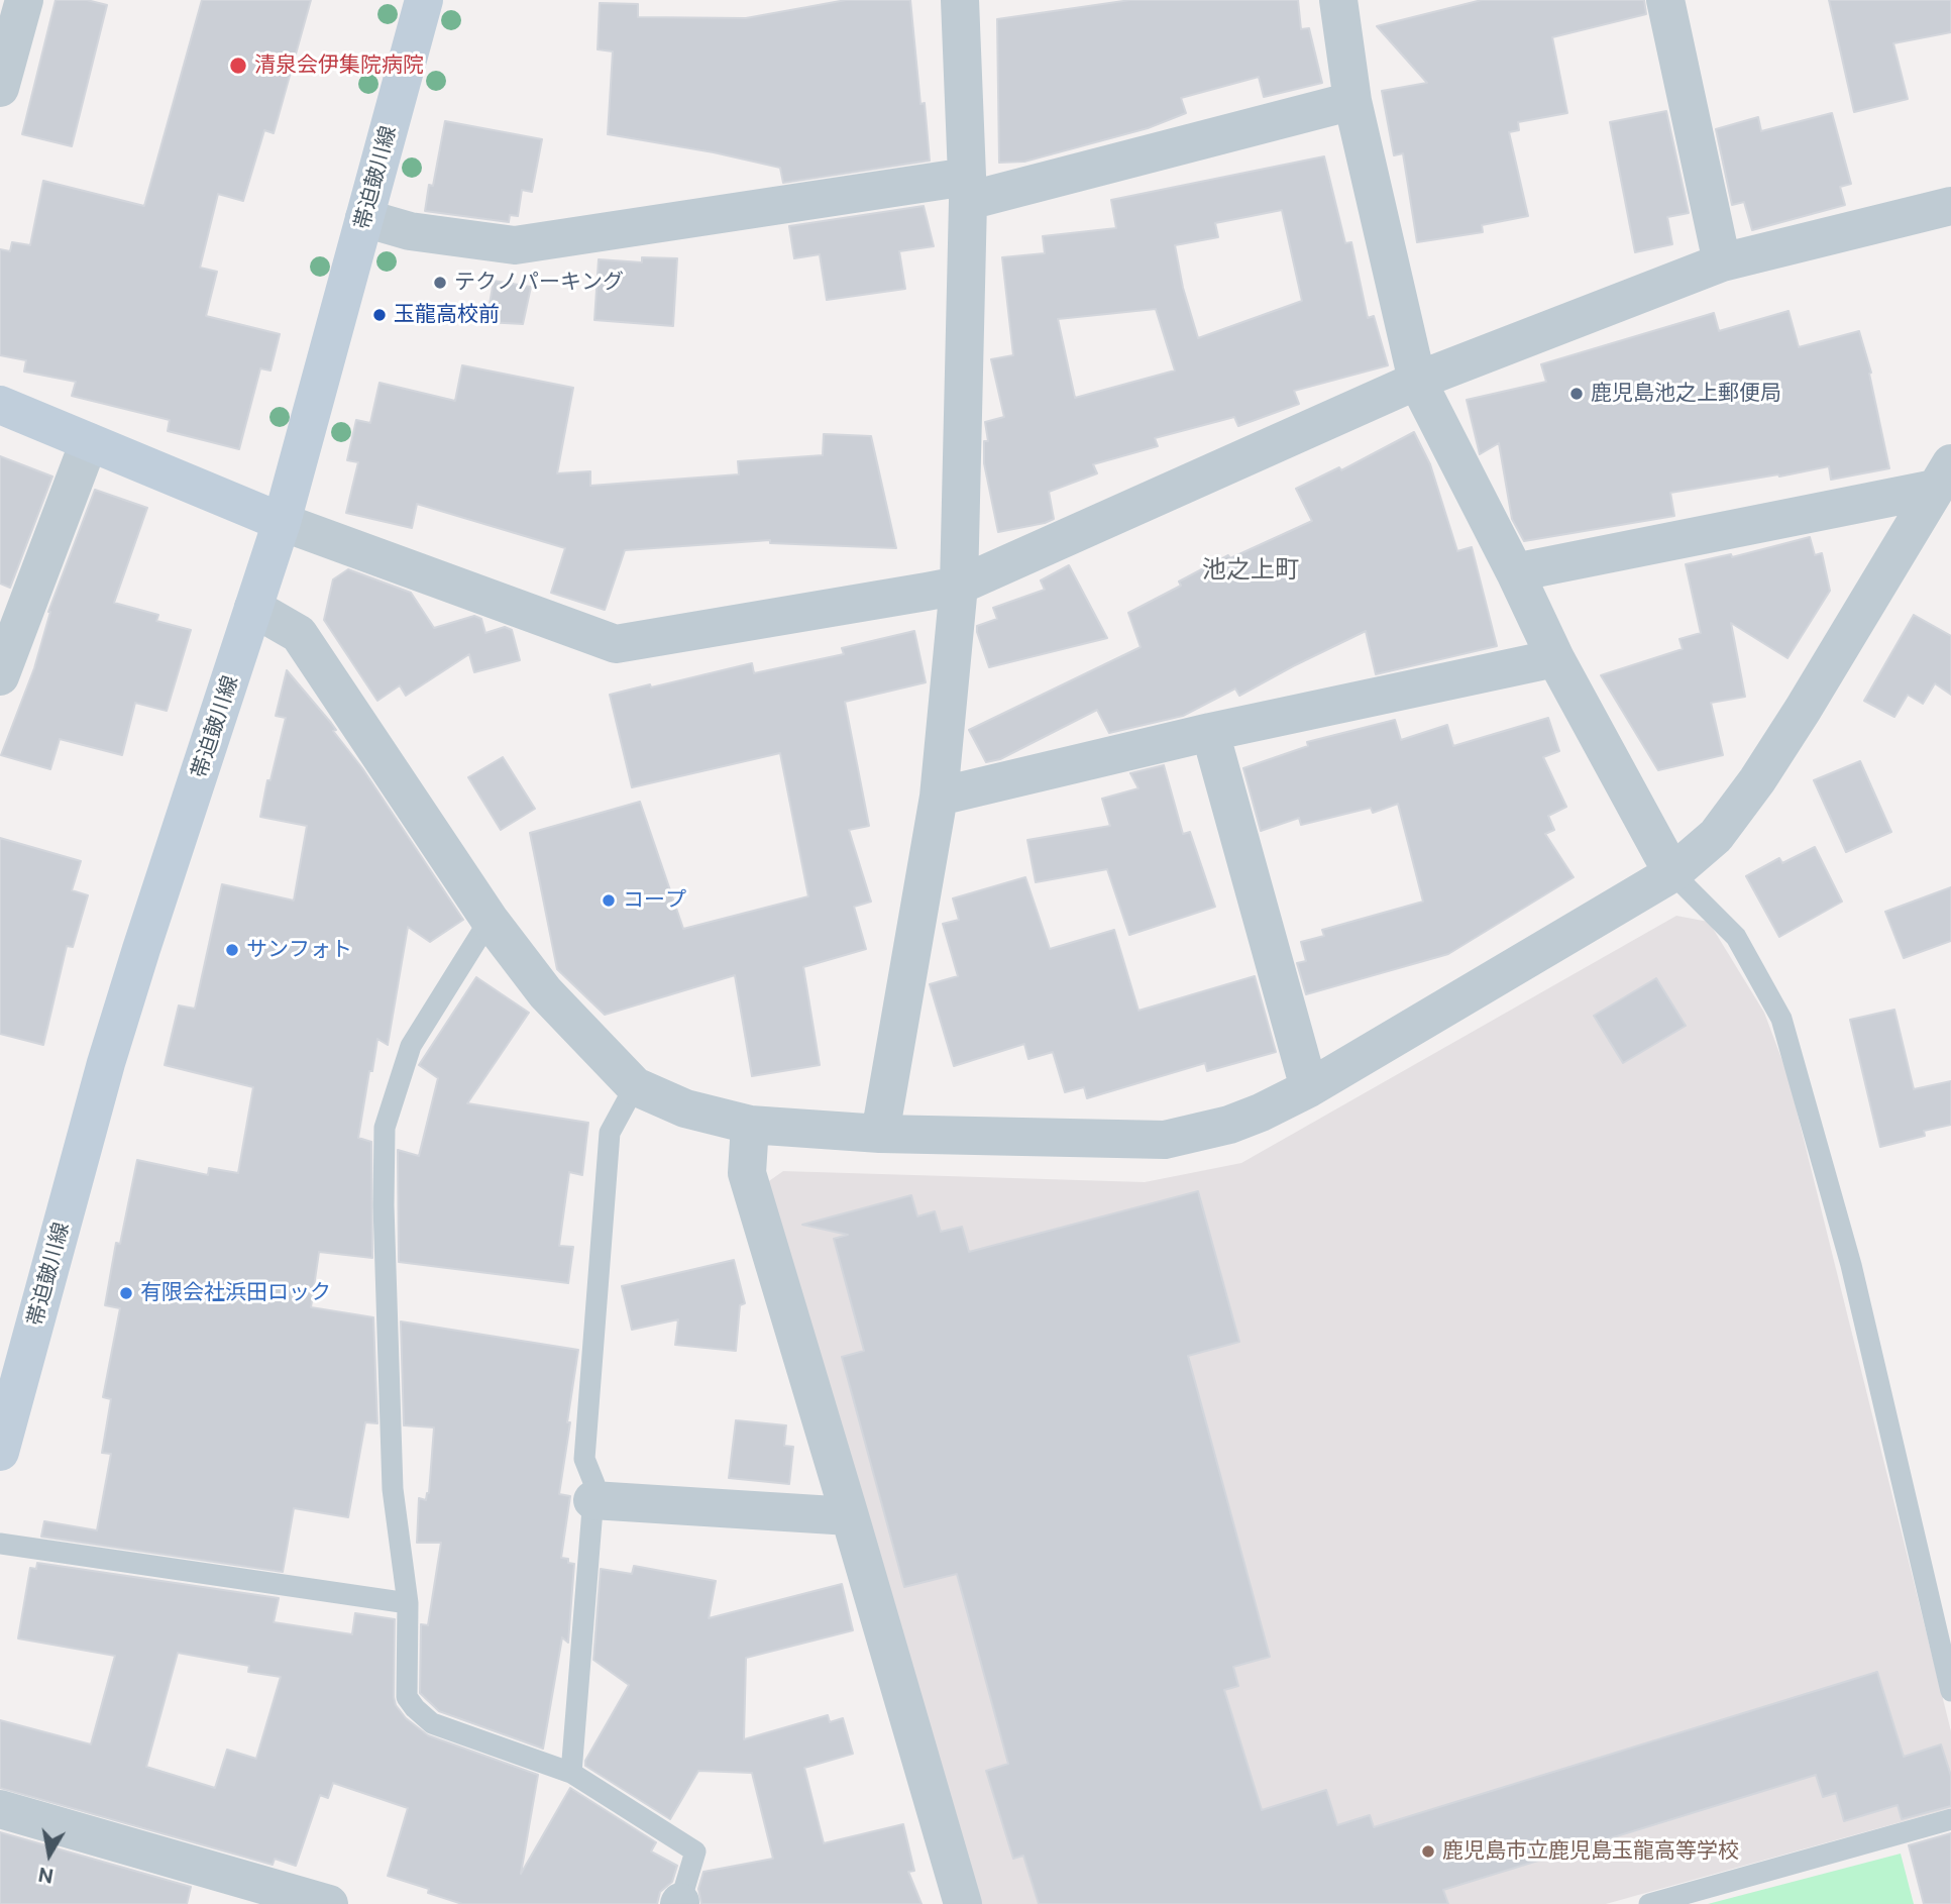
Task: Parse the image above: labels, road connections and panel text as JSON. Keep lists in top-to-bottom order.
{
  "streets": {
    "street": ["帯迫皷川線"]
  },
  "districts": ["池之上町"],
  "places": [
    "清泉会伊集院病院",
    "テクノパーキング",
    "玉龍高校前",
    "鹿児島池之上郵便局",
    "コープ",
    "サンフォト",
    "有限会社浜田ロック",
    "鹿児島市立鹿児島玉龍高等学校"
  ],
  "north": "bottom"
}
